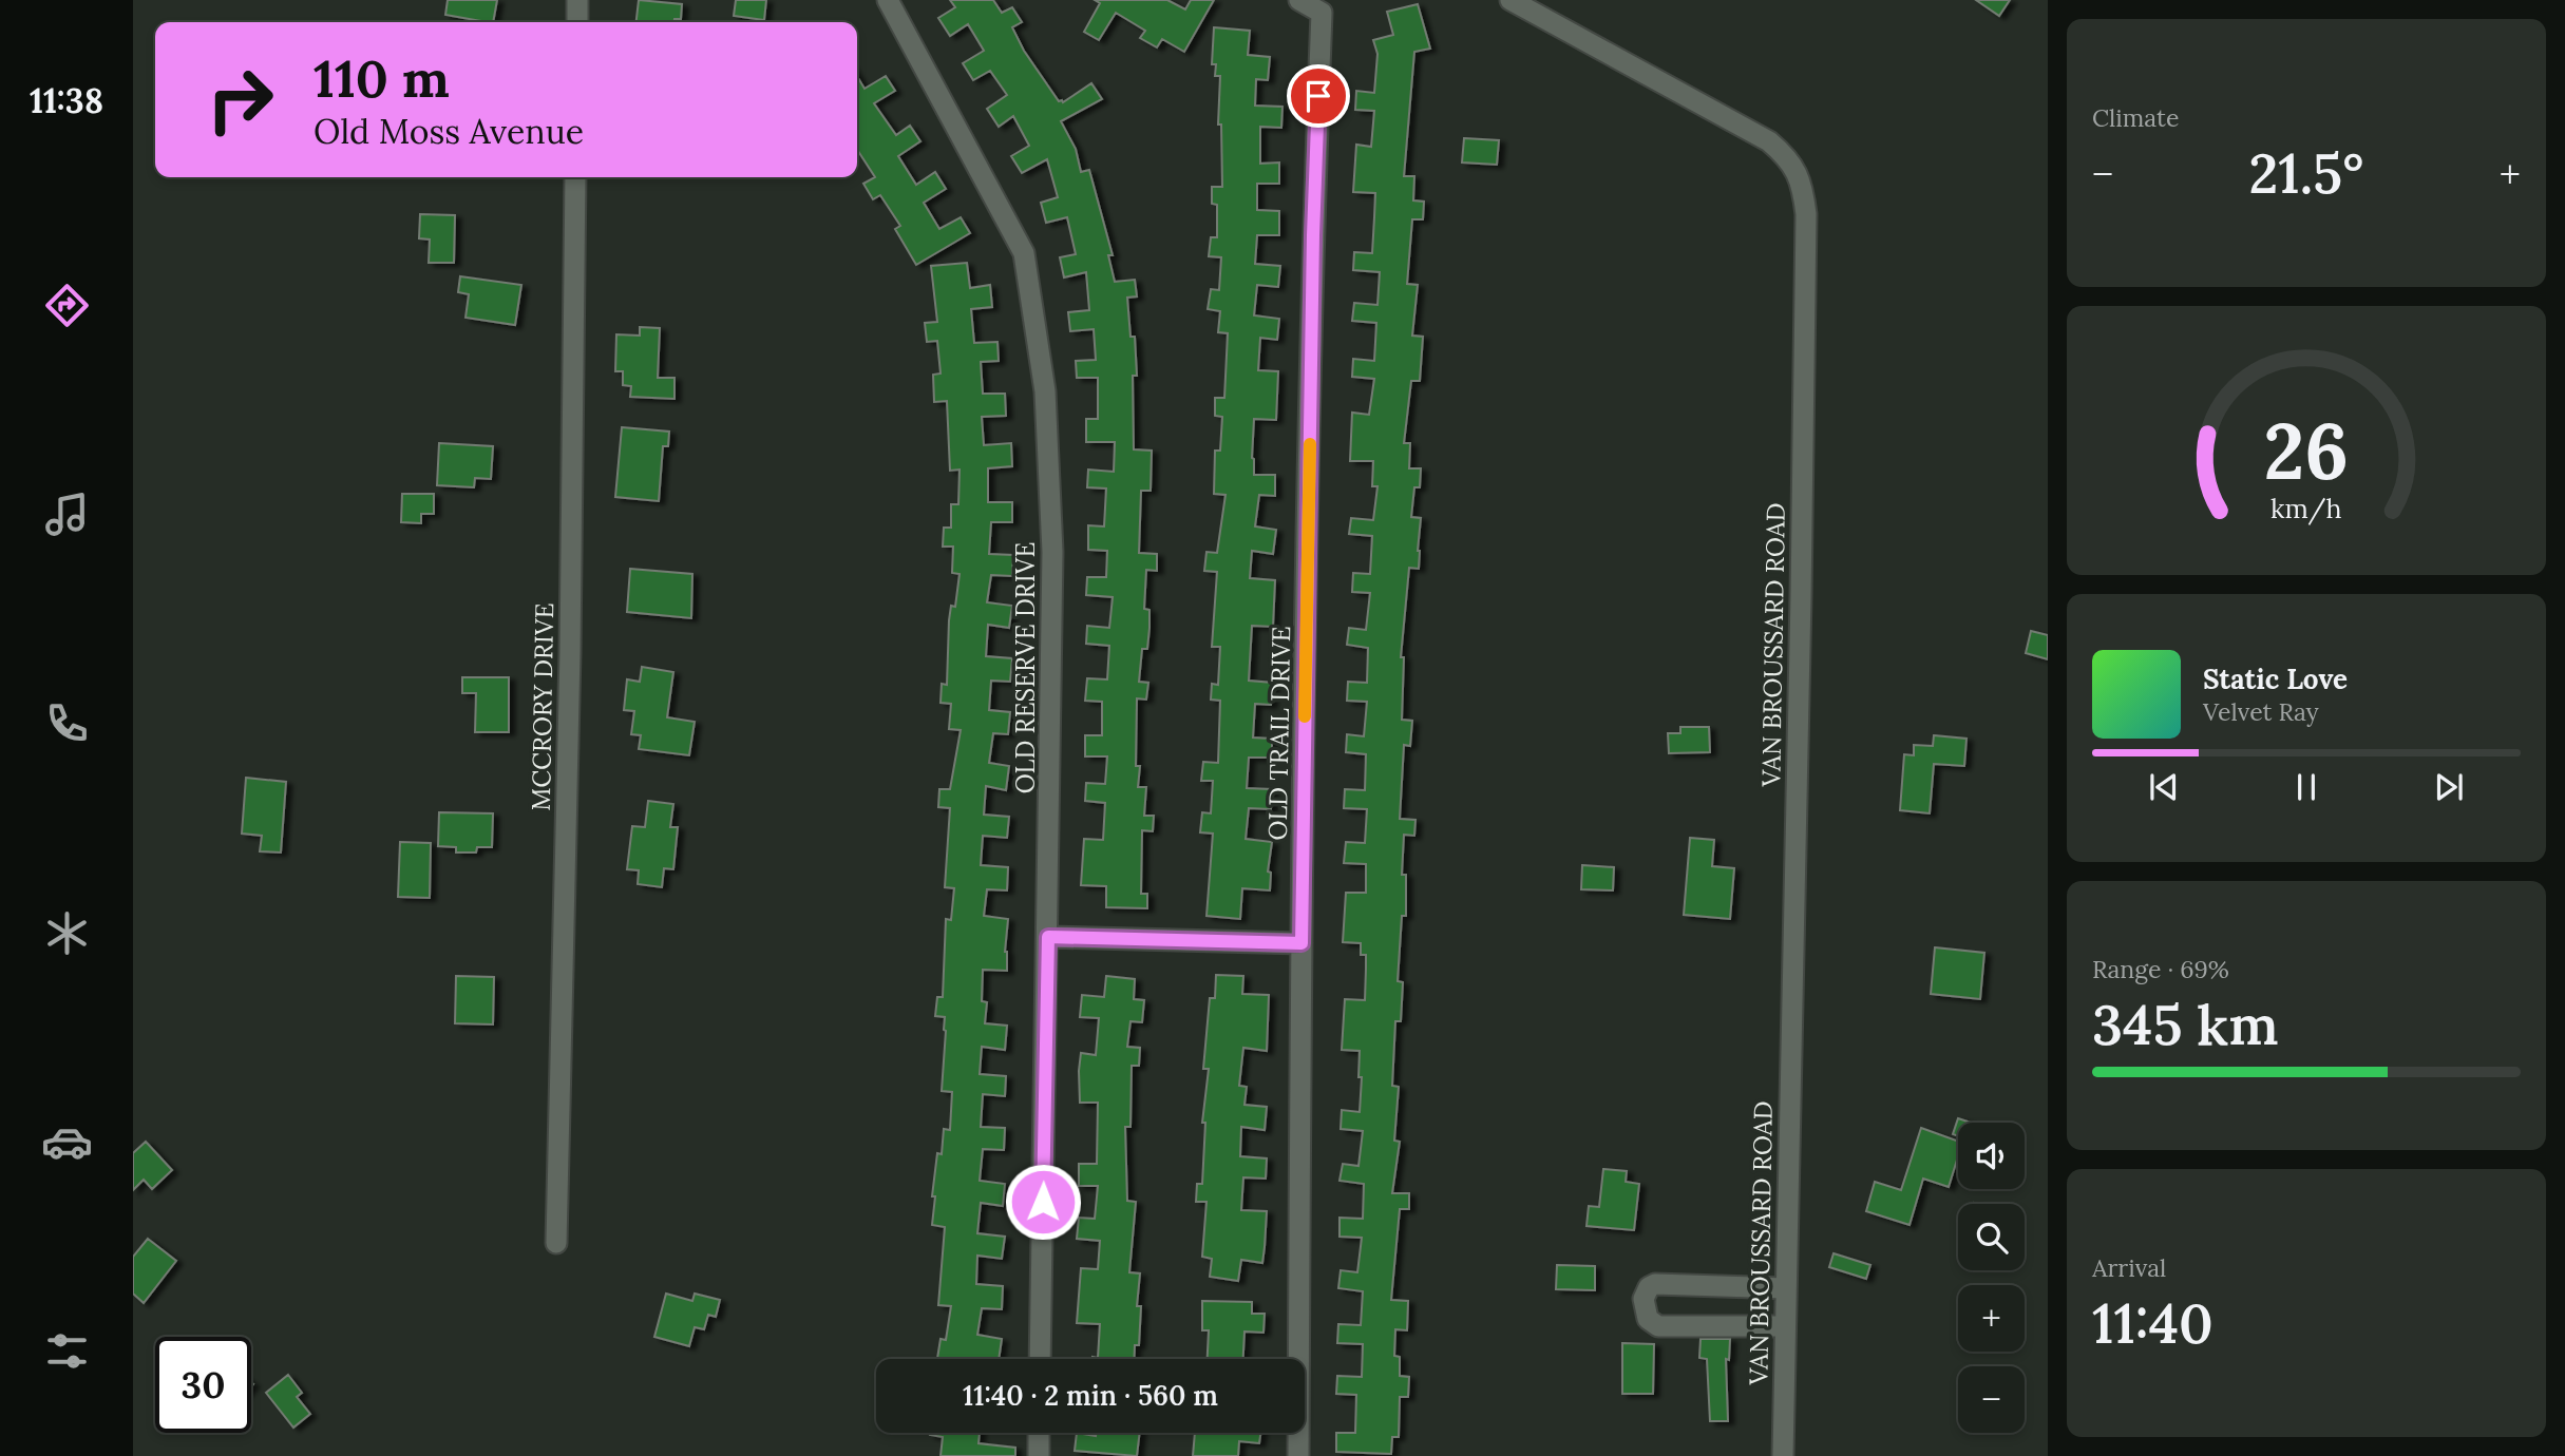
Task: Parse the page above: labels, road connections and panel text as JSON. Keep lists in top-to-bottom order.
{
  "streets": {
    "street": [
      "VAN BROUSSARD ROAD",
      "OLD RESERVE DRIVE",
      "MCCRORY DRIVE",
      "OLD TRAIL DRIVE"
    ]
  },
  "page": {
    "tabs": "11:38",
    "tile": [
      "Climate",
      ["Range · 69%", "345 km"],
      ["Arrival", "11:40"]
    ],
    "turn": ["110 m", "Old Moss Avenue"],
    "heat": ["−", "21.5°", "+"],
    "song": ["Static Love", "Velvet Ray"],
    "map_buttons": ["+", "−"],
    "limit": "30",
    "trip": "11:40 · 2 min · 560 m",
    "gauge": ["26", "km/h"]
  }
}
